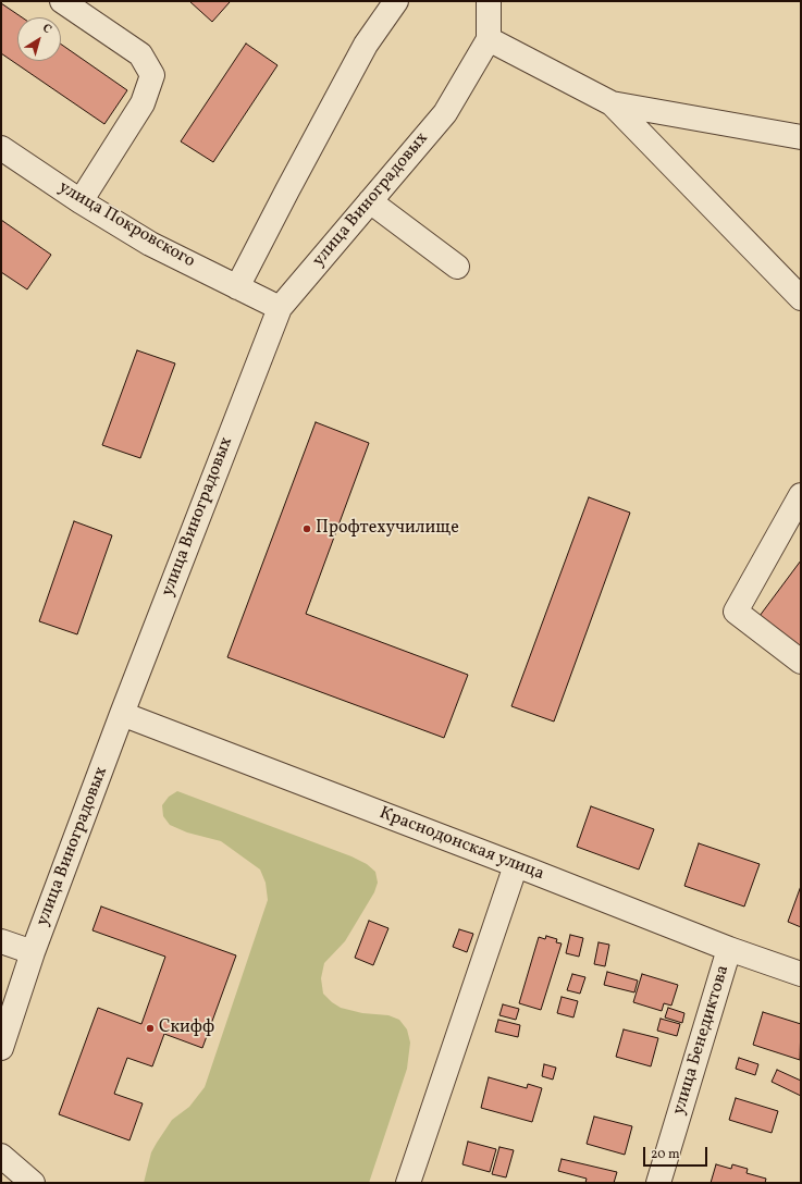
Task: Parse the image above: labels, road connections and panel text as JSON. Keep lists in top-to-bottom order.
{
  "streets": {
    "street": [
      "улица Виноградовых",
      "улица Покровского",
      "Краснодонская улица",
      "улица Бенедиктова"
    ]
  },
  "crossings": [
    ["улица Виноградовых", "улица Покровского"],
    ["улица Виноградовых", "Краснодонская улица"],
    ["Краснодонская улица", "улица Бенедиктова"]
  ],
  "places": ["Профтехучилище", "Скифф"],
  "scale_bar": "20 m",
  "north": "top right"
}
